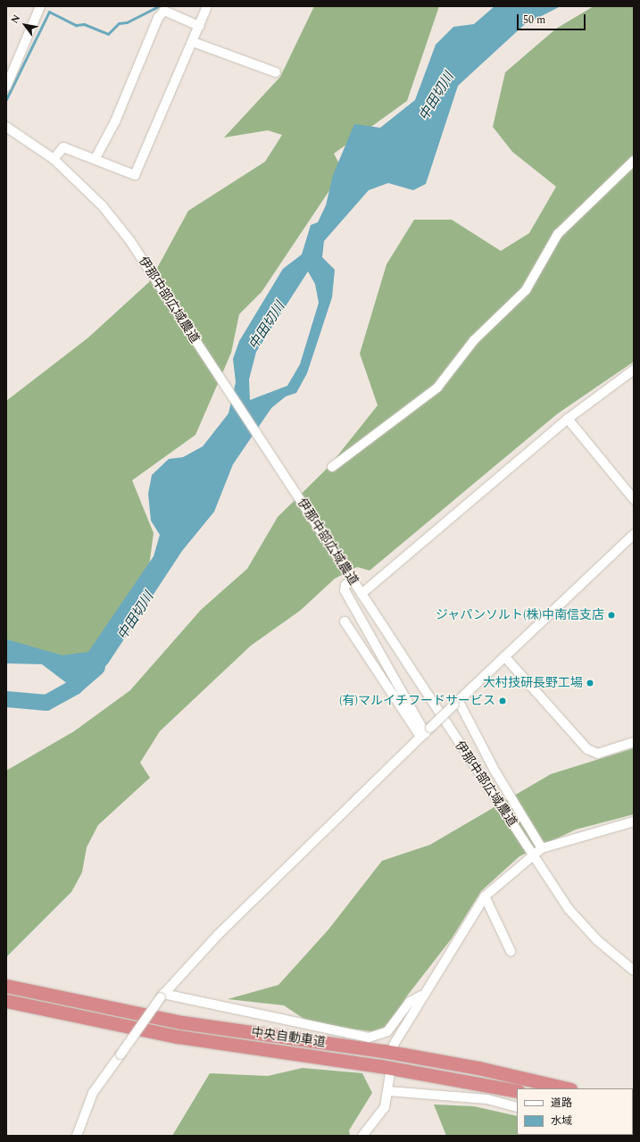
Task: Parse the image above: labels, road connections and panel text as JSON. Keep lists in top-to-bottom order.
{
  "streets": {
    "highway": ["中央自動車道"],
    "street": ["伊那中部広域農道"]
  },
  "water": ["中田切川"],
  "places": ["ジャパンソルト(株)中南信支店", "大村技研長野工場", "(有)マルイチフードサービス"],
  "legend": ["道路", "水域"],
  "scale_bar": "50 m",
  "north": "top left"
}
